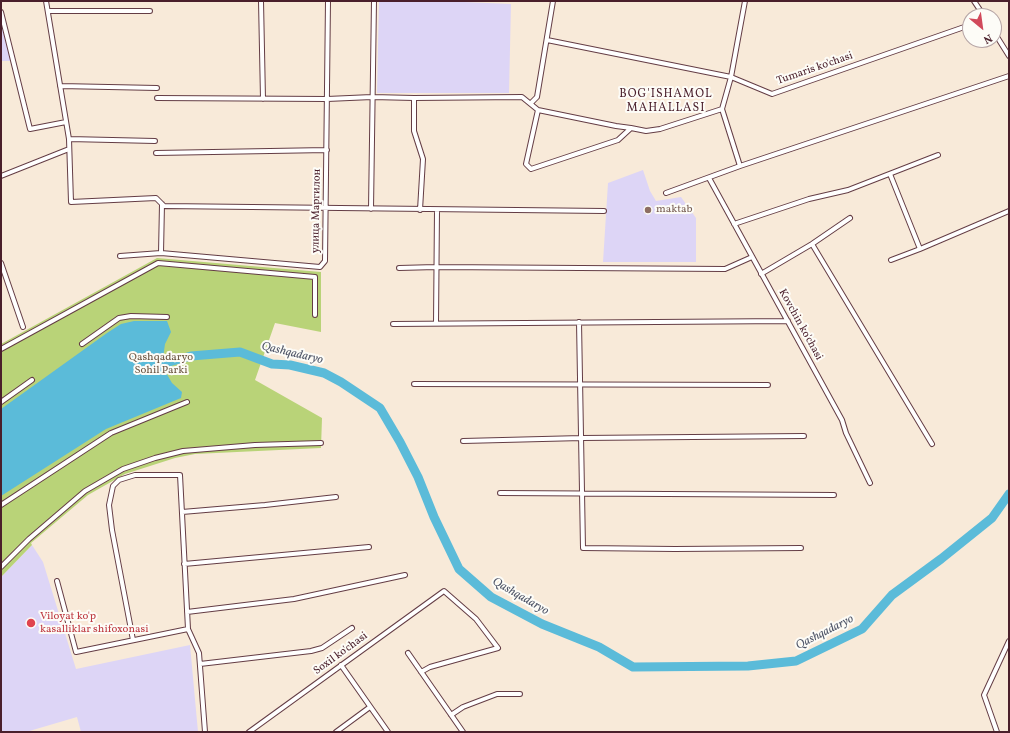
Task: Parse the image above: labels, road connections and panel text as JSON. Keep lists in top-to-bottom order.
{
  "streets": {
    "street": [
      "Tumaris ko'chasi",
      "улица Маргилон",
      "Kovchin ko'chasi",
      "Soxil ko'chasi"
    ]
  },
  "districts": ["BOG'ISHAMOL MAHALLASI"],
  "water": ["Qashqadaryo"],
  "parks": ["Qashqadaryo Sohil Parki"],
  "places": ["maktab", "Viloyat ko'p kasalliklar shifoxonasi"],
  "north": "bottom right"
}
